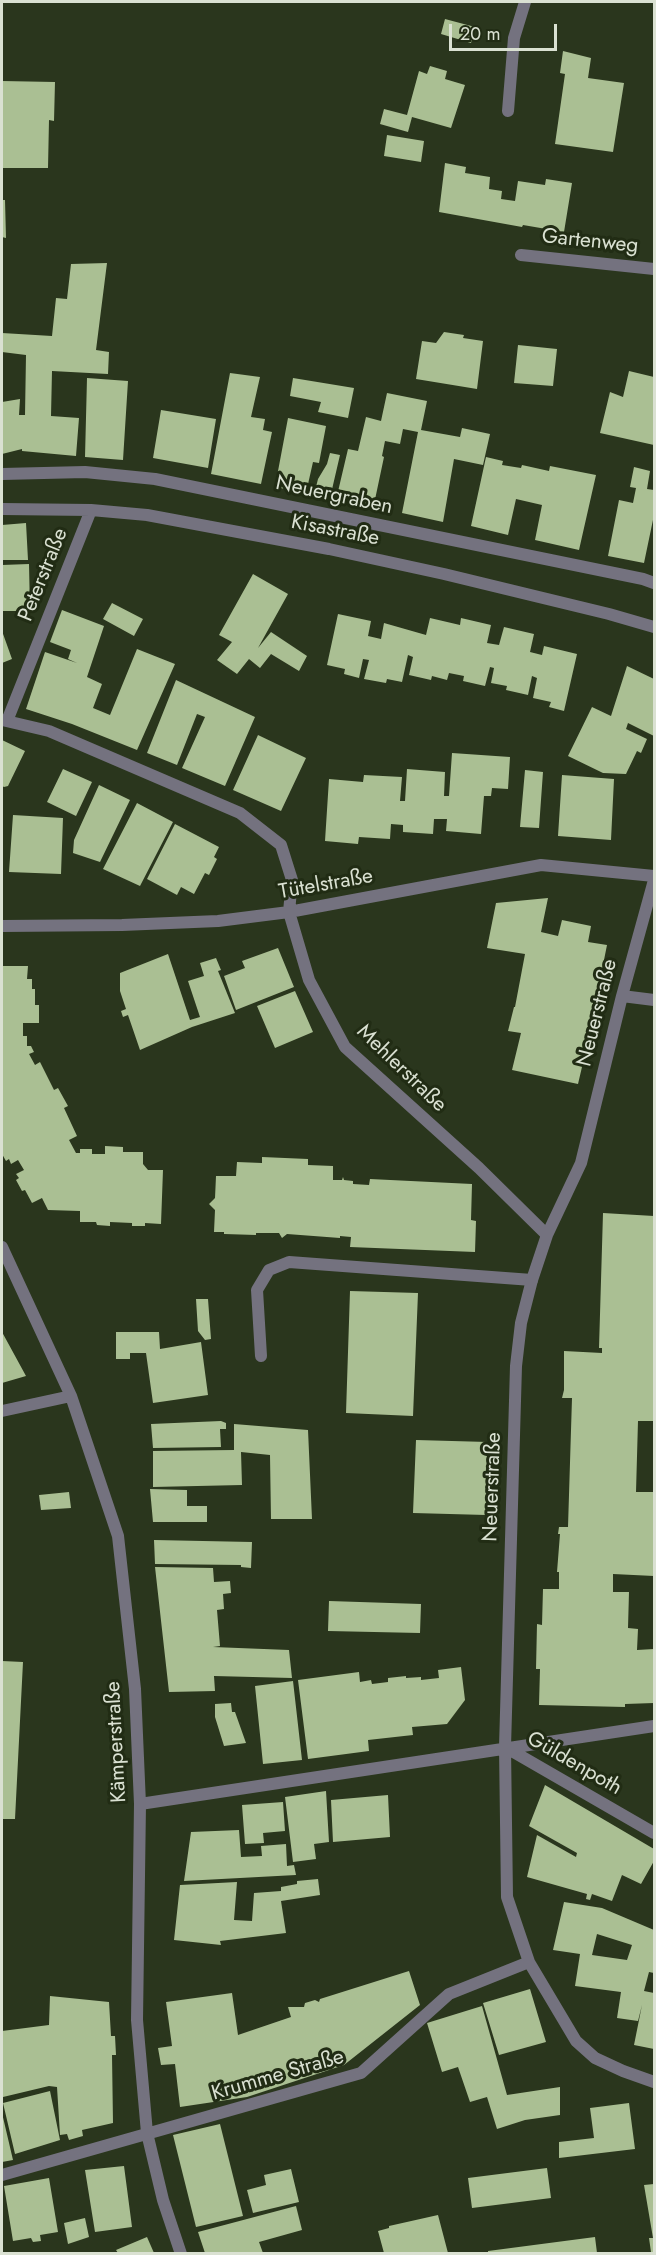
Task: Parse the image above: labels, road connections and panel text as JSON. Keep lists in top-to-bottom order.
{
  "streets": {
    "street": [
      "Gartenweg",
      "Neuergraben",
      "Kisastraße",
      "Peterstraße",
      "Tütelstraße",
      "Neuerstraße",
      "Mehlerstraße",
      "Kämperstraße",
      "Güldenpoth",
      "Krumme Straße"
    ]
  },
  "crossings": [
    ["Kisastraße", "Peterstraße"],
    ["Peterstraße", "Mehlerstraße"],
    ["Tütelstraße", "Neuerstraße"],
    ["Tütelstraße", "Mehlerstraße"],
    ["Neuerstraße", "Mehlerstraße"],
    ["Neuerstraße", "Güldenpoth"],
    ["Kämperstraße", "Krumme Straße"]
  ],
  "scale_bar": "20 m"
}
